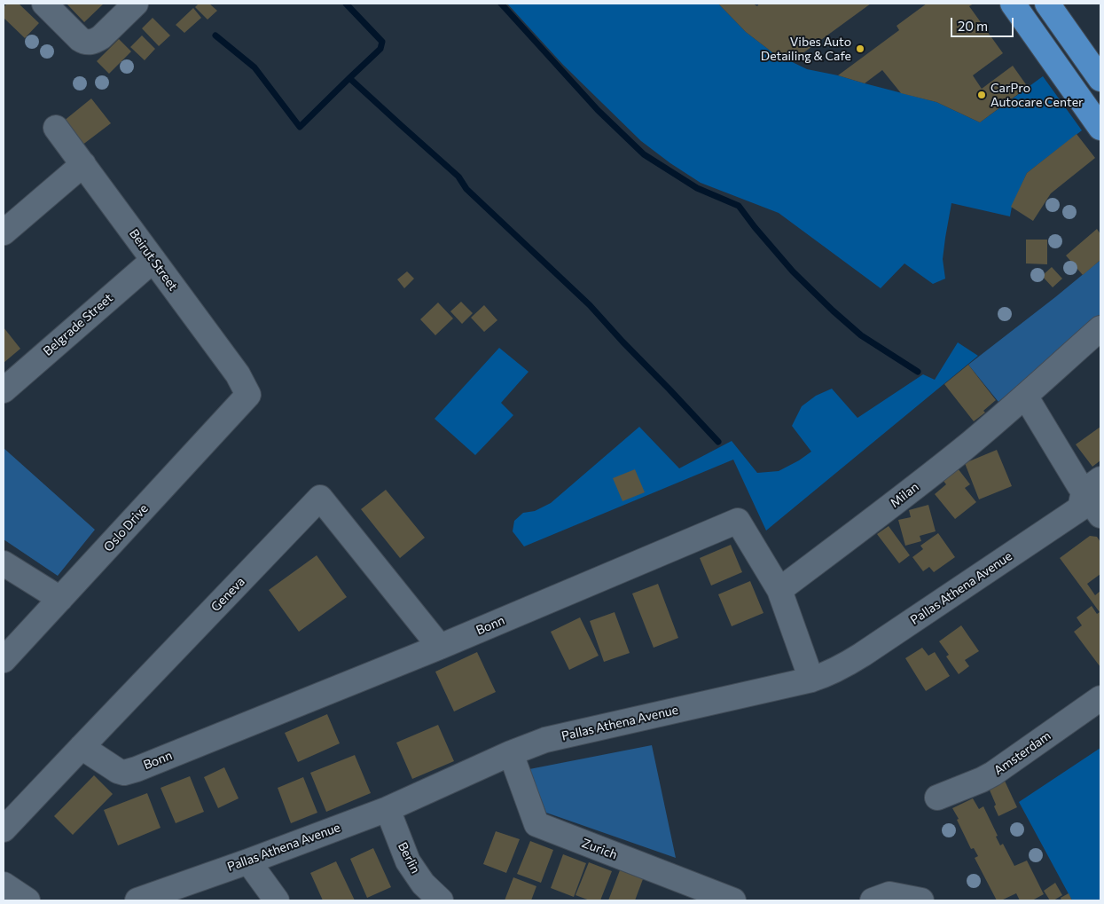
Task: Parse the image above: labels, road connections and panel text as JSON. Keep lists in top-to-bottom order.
{
  "streets": {
    "street": [
      "Beirut Street",
      "Belgrade Street",
      "Milan",
      "Oslo Drive",
      "Pallas Athena Avenue",
      "Geneva",
      "Bonn",
      "Amsterdam",
      "Zurich",
      "Berlin"
    ]
  },
  "crossings": [
    ["Beirut Street", "Belgrade Street"],
    ["Beirut Street", "Oslo Drive"],
    ["Milan", "Bonn"],
    ["Pallas Athena Avenue", "Bonn"],
    ["Pallas Athena Avenue", "Zurich"],
    ["Pallas Athena Avenue", "Berlin"],
    ["Geneva", "Bonn"]
  ],
  "places": ["Vibes Auto Detailing & Cafe", "CarPro Autocare Center"],
  "scale_bar": "20 m"
}
